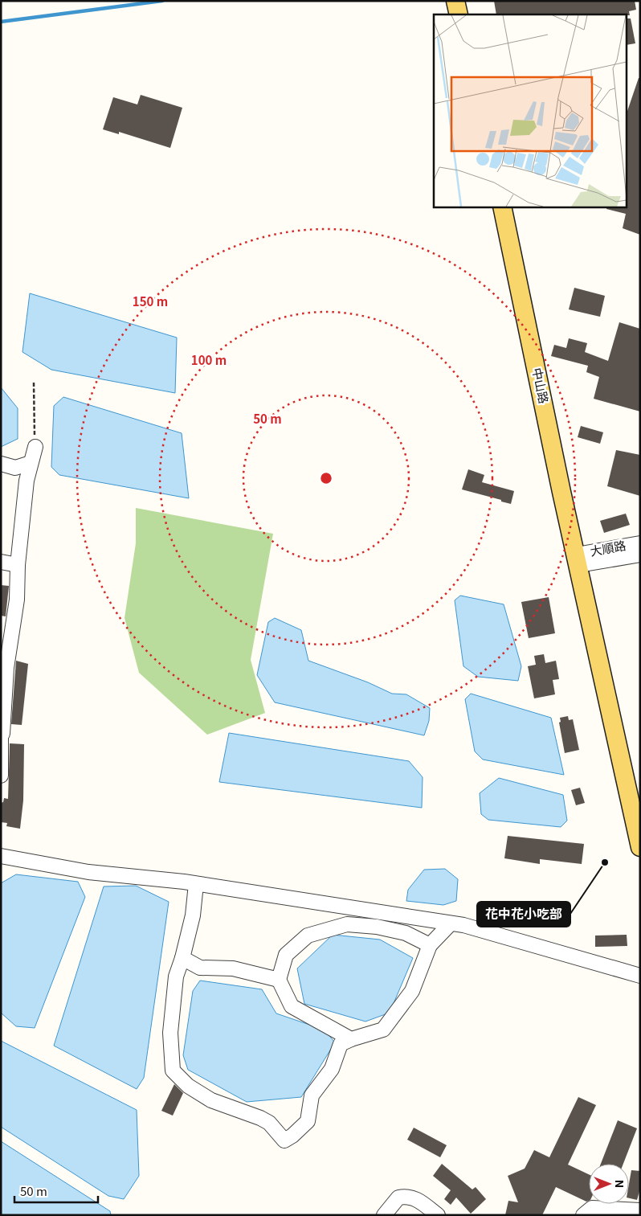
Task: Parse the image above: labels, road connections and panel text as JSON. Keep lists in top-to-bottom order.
{
  "streets": {
    "main road": ["中山路"],
    "street": ["大順路"]
  },
  "crossings": [
    ["中山路", "大順路"]
  ],
  "places": ["花中花小吃部"],
  "scale_bar": "50 m",
  "north": "right",
  "rings": ["150 m", "100 m", "50 m"]
}
